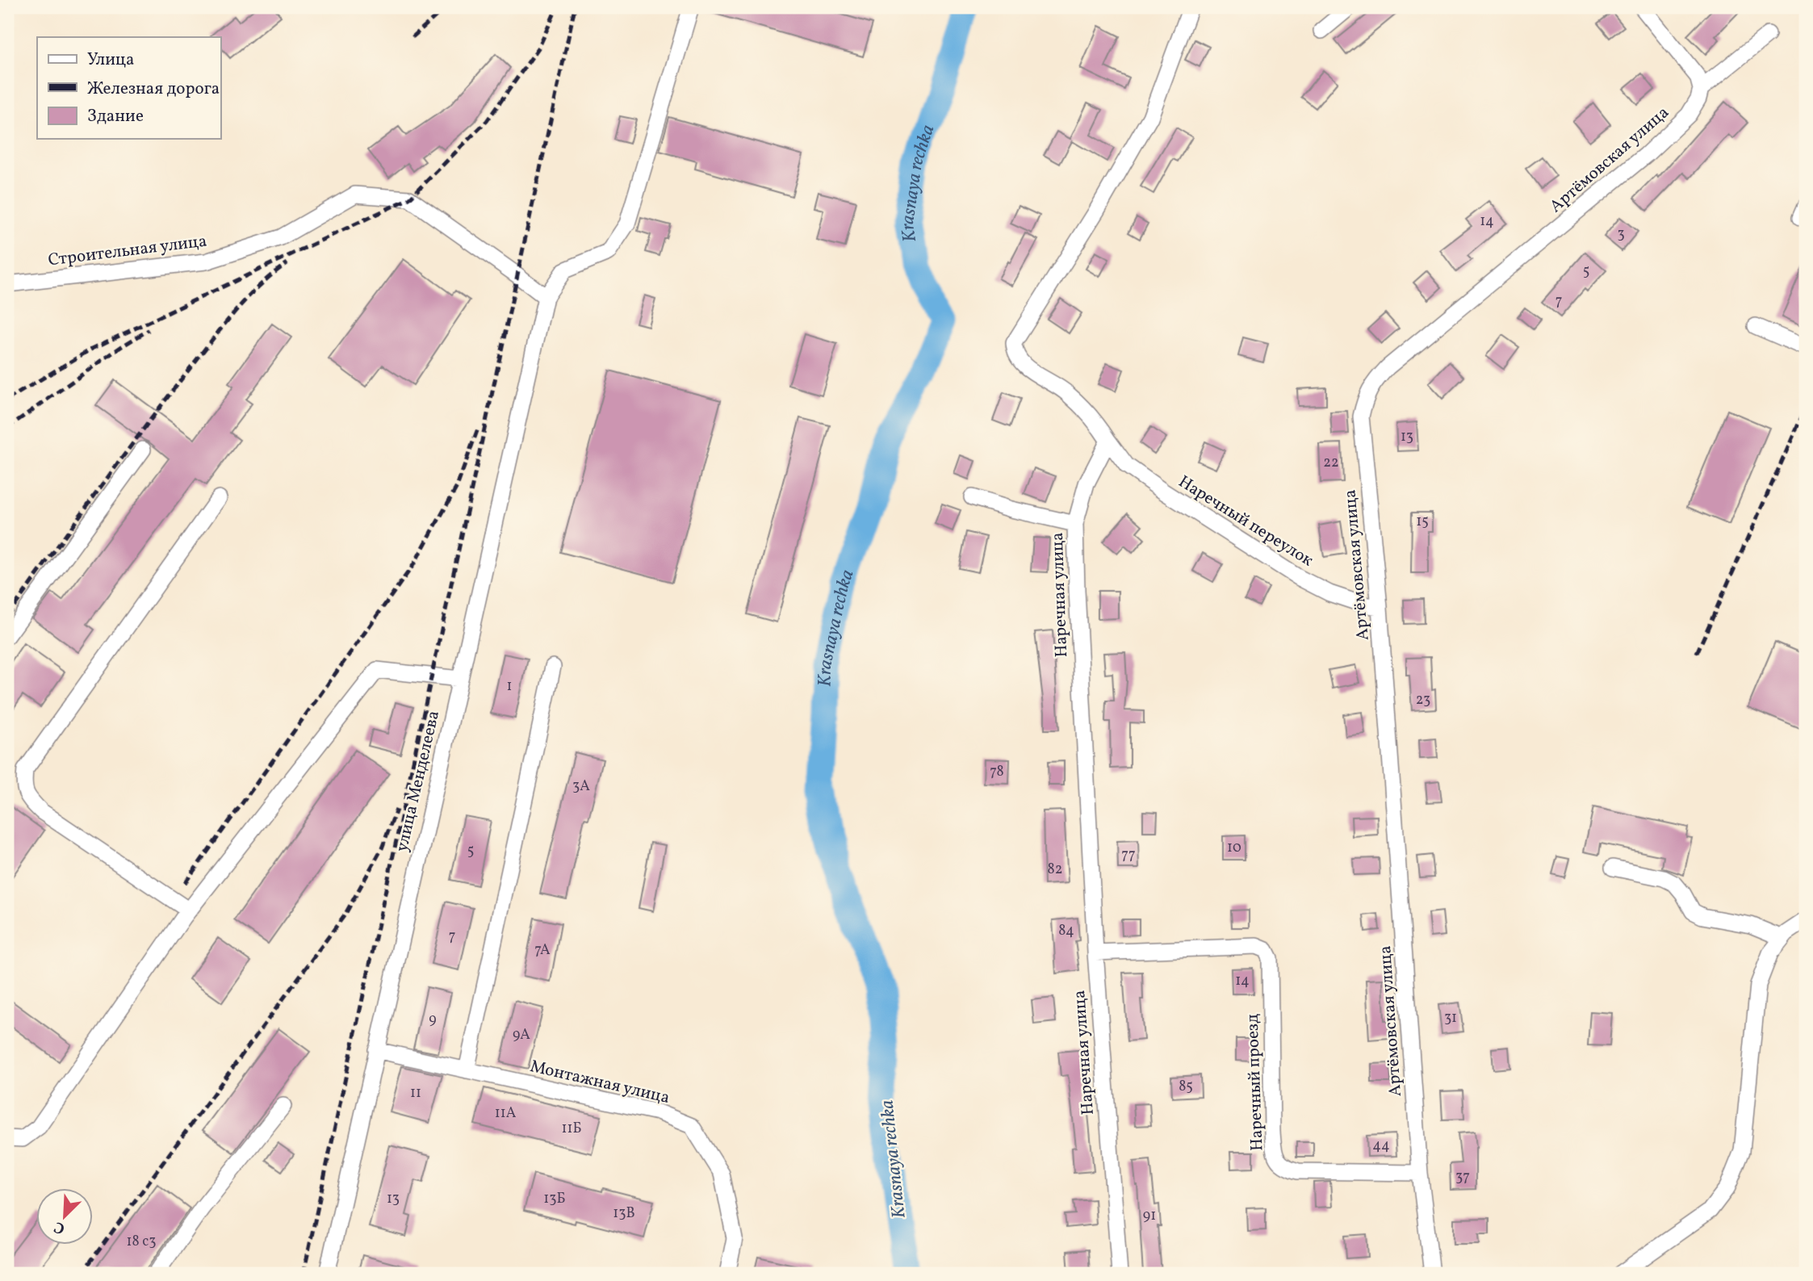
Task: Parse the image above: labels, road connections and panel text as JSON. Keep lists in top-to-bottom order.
{
  "streets": {
    "street": [
      "Артёмовская улица",
      "Строительная улица",
      "Наречный переулок",
      "Наречная улица",
      "улица Менделеева",
      "Монтажная улица",
      "Наречный проезд"
    ]
  },
  "crossings": [
    ["Артёмовская улица", "Наречный переулок"],
    ["Артёмовская улица", "Наречный проезд"],
    ["Строительная улица", "улица Менделеева"],
    ["Наречный переулок", "Наречная улица"],
    ["Наречная улица", "Наречный проезд"],
    ["улица Менделеева", "Монтажная улица"]
  ],
  "water": ["Krasnaya rechka"],
  "house_numbers": [
    "14",
    "3",
    "5",
    "7",
    "13",
    "22",
    "15",
    "1",
    "23",
    "78",
    "3А",
    "10",
    "5",
    "77",
    "82",
    "84",
    "7",
    "7А",
    "14",
    "31",
    "9",
    "9А",
    "85",
    "11",
    "11А",
    "11Б",
    "44",
    "37",
    "13",
    "13Б",
    "13В",
    "91",
    "18 с3"
  ],
  "legend": ["Улица", "Железная дорога", "Здание"],
  "north": "bottom left"
}
